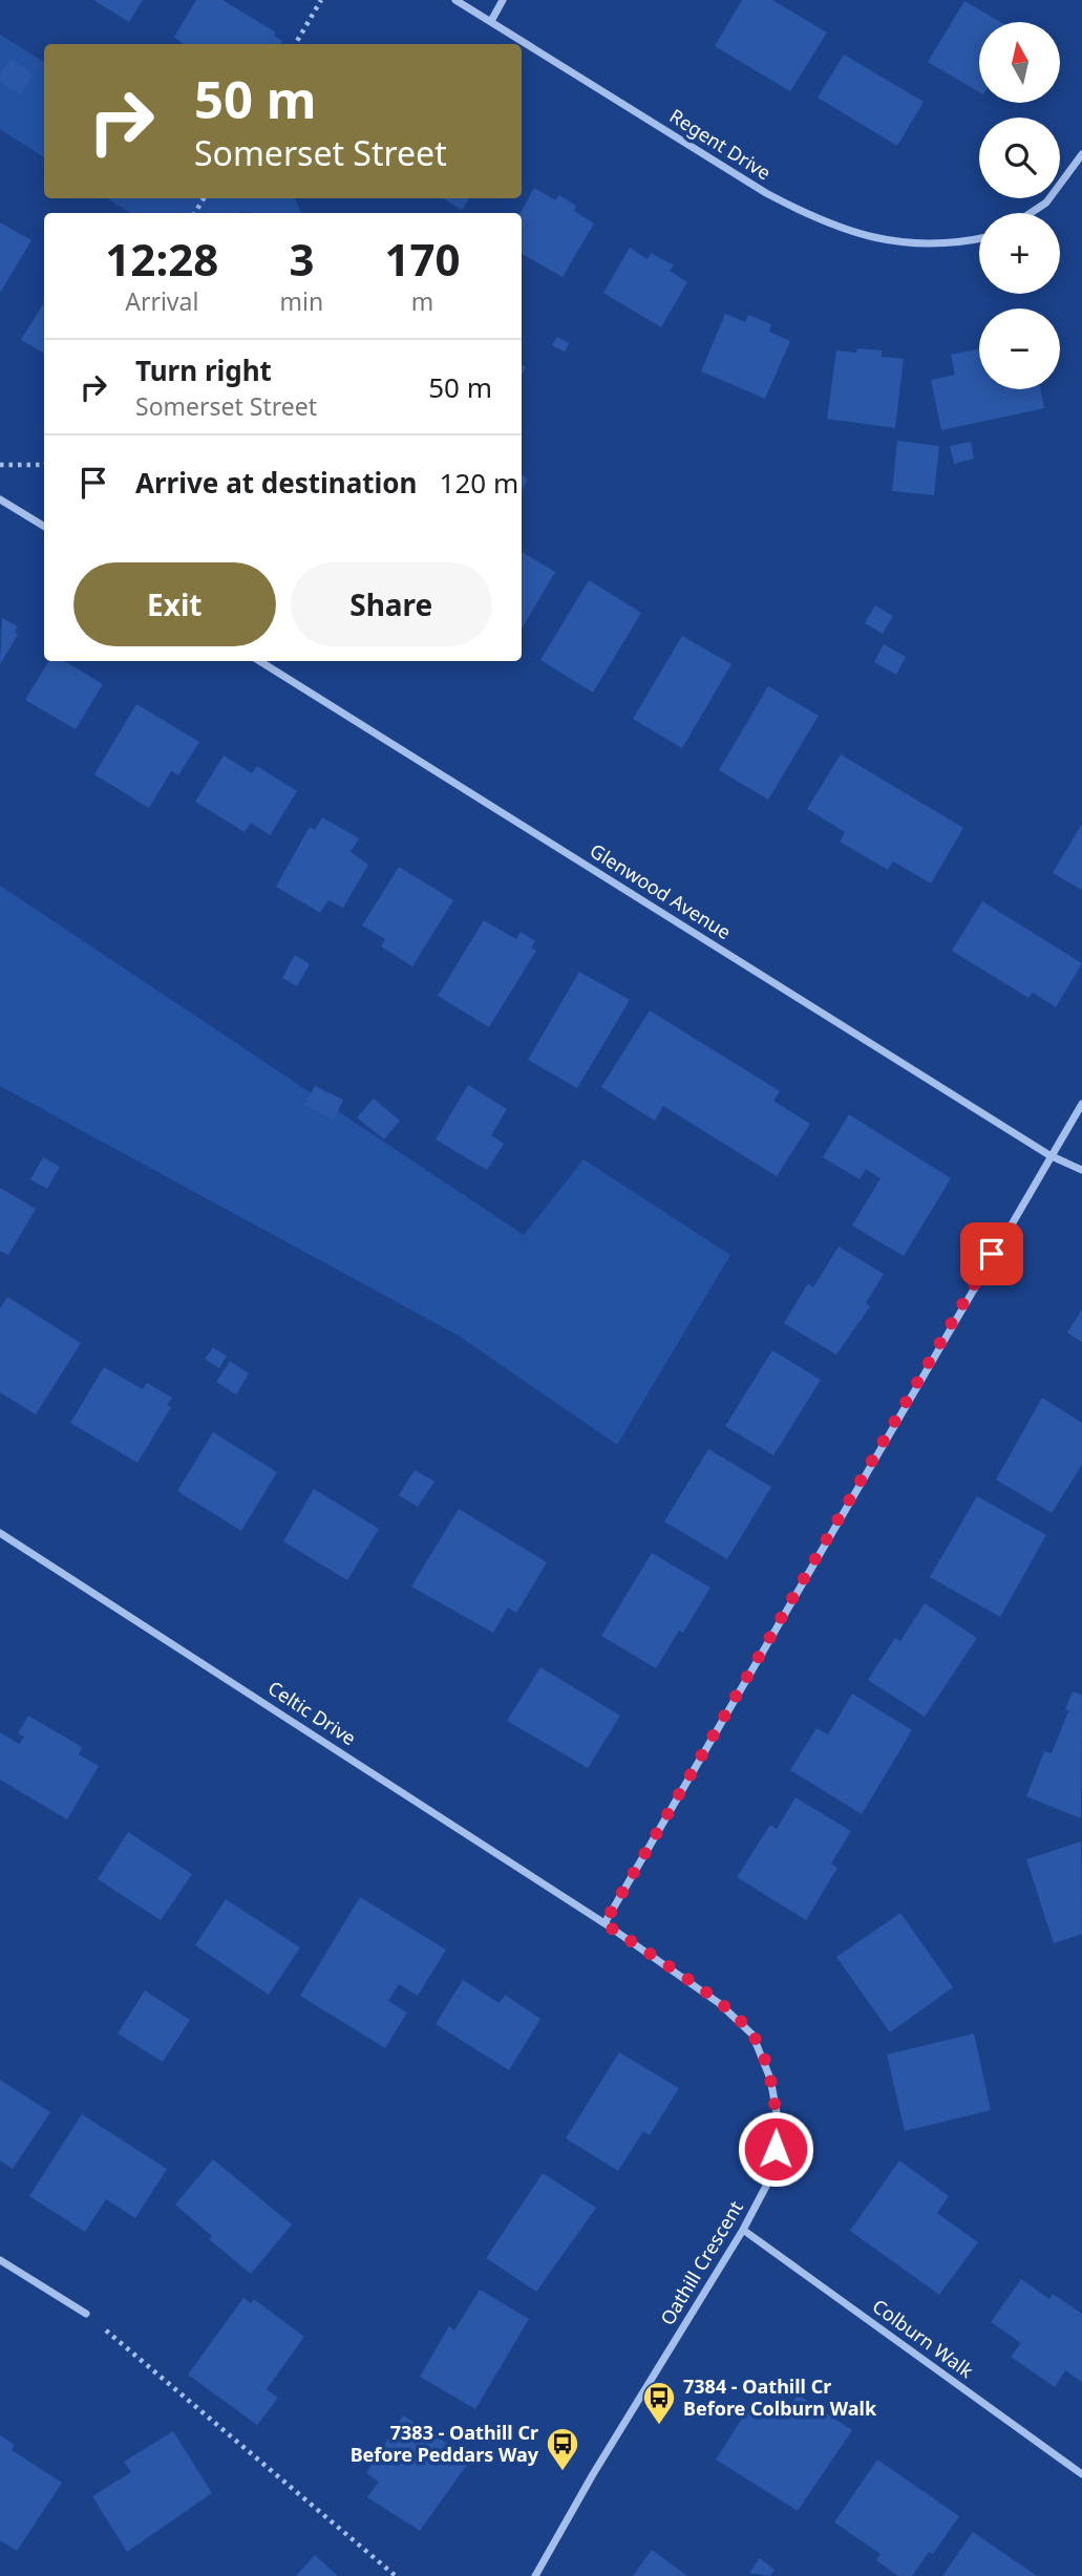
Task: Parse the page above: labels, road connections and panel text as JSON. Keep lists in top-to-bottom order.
{
  "streets": {
    "street": [
      "Regent Drive",
      "Glenwood Avenue",
      "Celtic Drive",
      "Oathill Crescent",
      "Colburn Walk"
    ]
  },
  "crossings": [
    ["Celtic Drive", "Oathill Crescent"],
    ["Oathill Crescent", "Colburn Walk"]
  ],
  "places": {
    "bus stop": ["7384 - Oathill Cr Before Colburn Walk", "7383 - Oathill Cr Before Peddars Way"]
  },
  "north": "top",
  "page": {
    "map_buttons": ["+", "−"],
    "turn": ["50 m", "Somerset Street"],
    "eta": [
      "12:28",
      "Arrival",
      "3",
      "min",
      "170",
      "m"
    ],
    "list": [
      {
        "name": "Turn right",
        "note": "Somerset Street",
        "value": "50 m"
      },
      {
        "name": "Arrive at destination",
        "value": "120 m"
      }
    ],
    "buttons": ["Exit", "Share"]
  }
}
